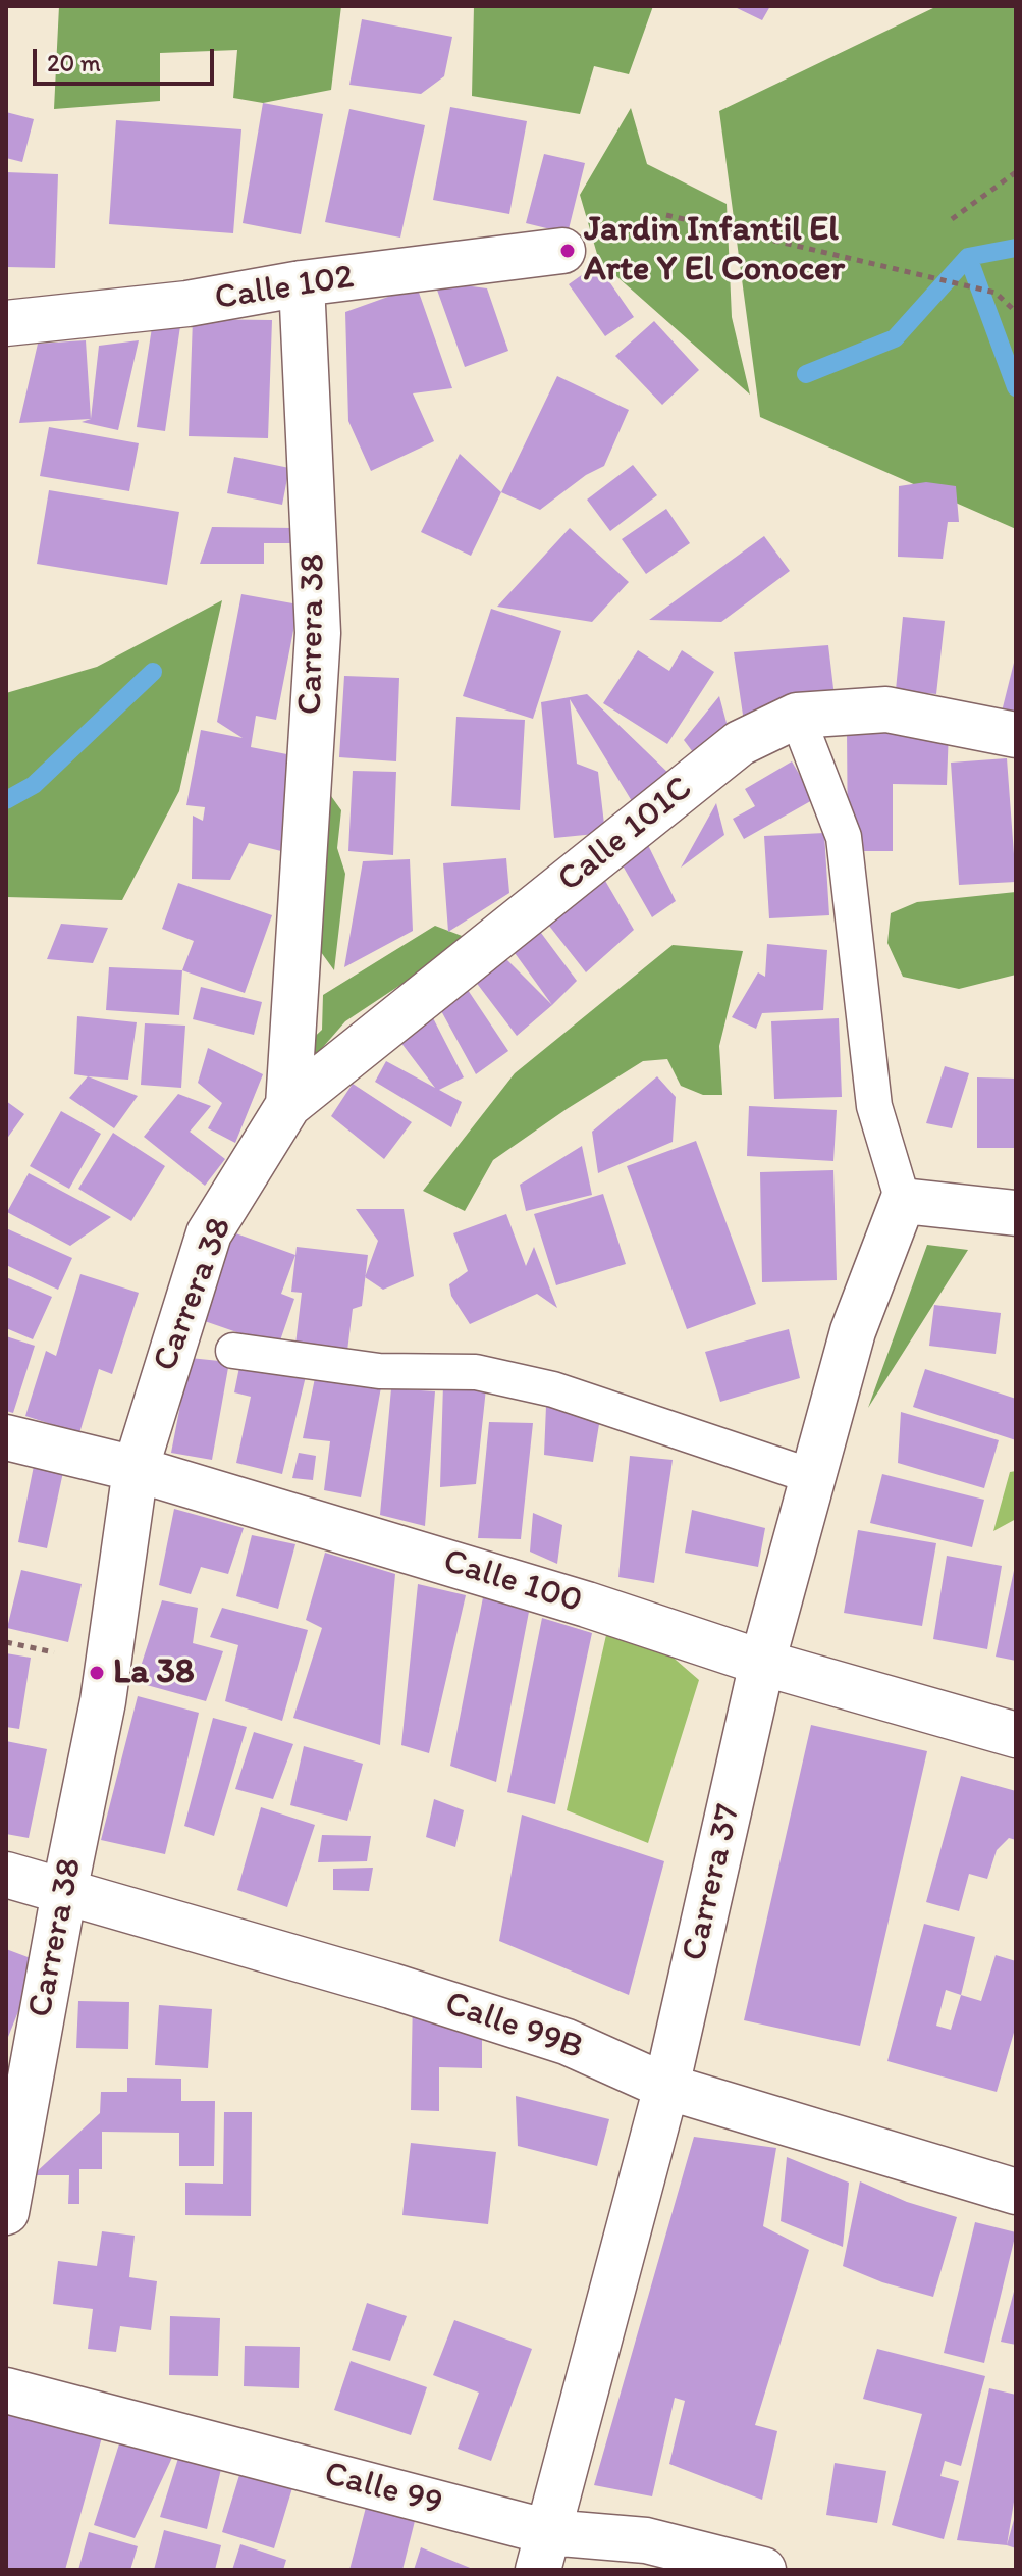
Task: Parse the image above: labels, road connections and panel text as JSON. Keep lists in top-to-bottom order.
{
  "streets": {
    "street": [
      "Calle 102",
      "Carrera 38",
      "Calle 101C",
      "Calle 100",
      "Carrera 37",
      "Calle 99B",
      "Calle 99"
    ]
  },
  "crossings": [
    ["Calle 102", "Carrera 38"],
    ["Carrera 38", "Calle 101C"],
    ["Carrera 38", "Calle 100"],
    ["Carrera 38", "Calle 99B"],
    ["Calle 100", "Carrera 37"],
    ["Carrera 37", "Calle 99B"],
    ["Carrera 37", "Calle 99"]
  ],
  "places": ["Jardin Infantil El Arte Y El Conocer", "La 38"],
  "scale_bar": "20 m"
}
